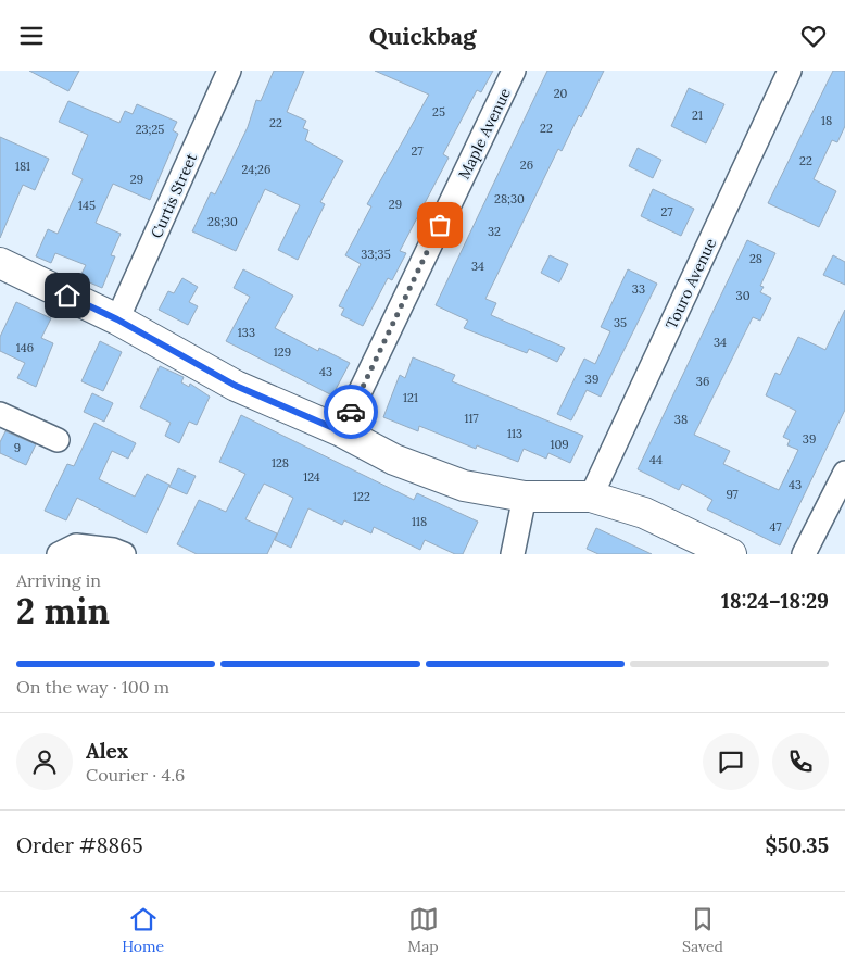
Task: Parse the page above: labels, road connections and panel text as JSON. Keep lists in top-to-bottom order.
{
  "streets": {
    "street": ["Maple Avenue", "Curtis Street", "Touro Avenue"]
  },
  "house_numbers": [
    "20",
    "25",
    "21",
    "18",
    "22",
    "22",
    "23;25",
    "27",
    "22",
    "26",
    "181",
    "24;26",
    "29",
    "28;30",
    "29",
    "145",
    "27",
    "28;30",
    "32",
    "33;35",
    "28",
    "34",
    "33",
    "30",
    "35",
    "133",
    "34",
    "146",
    "129",
    "43",
    "39",
    "36",
    "121",
    "117",
    "38",
    "113",
    "39",
    "109",
    "9",
    "44",
    "128",
    "124",
    "43",
    "97",
    "122",
    "118",
    "47"
  ],
  "page": {
    "header": "Quickbag",
    "heading": ["2 min", "Arriving in", "18:24–18:29"],
    "panel": [
      "Alex",
      "Courier · 4.6",
      "Order #8865",
      "$50.35"
    ],
    "bar": "On the way · 100 m",
    "tabs": ["Home", "Map", "Saved"]
  }
}
